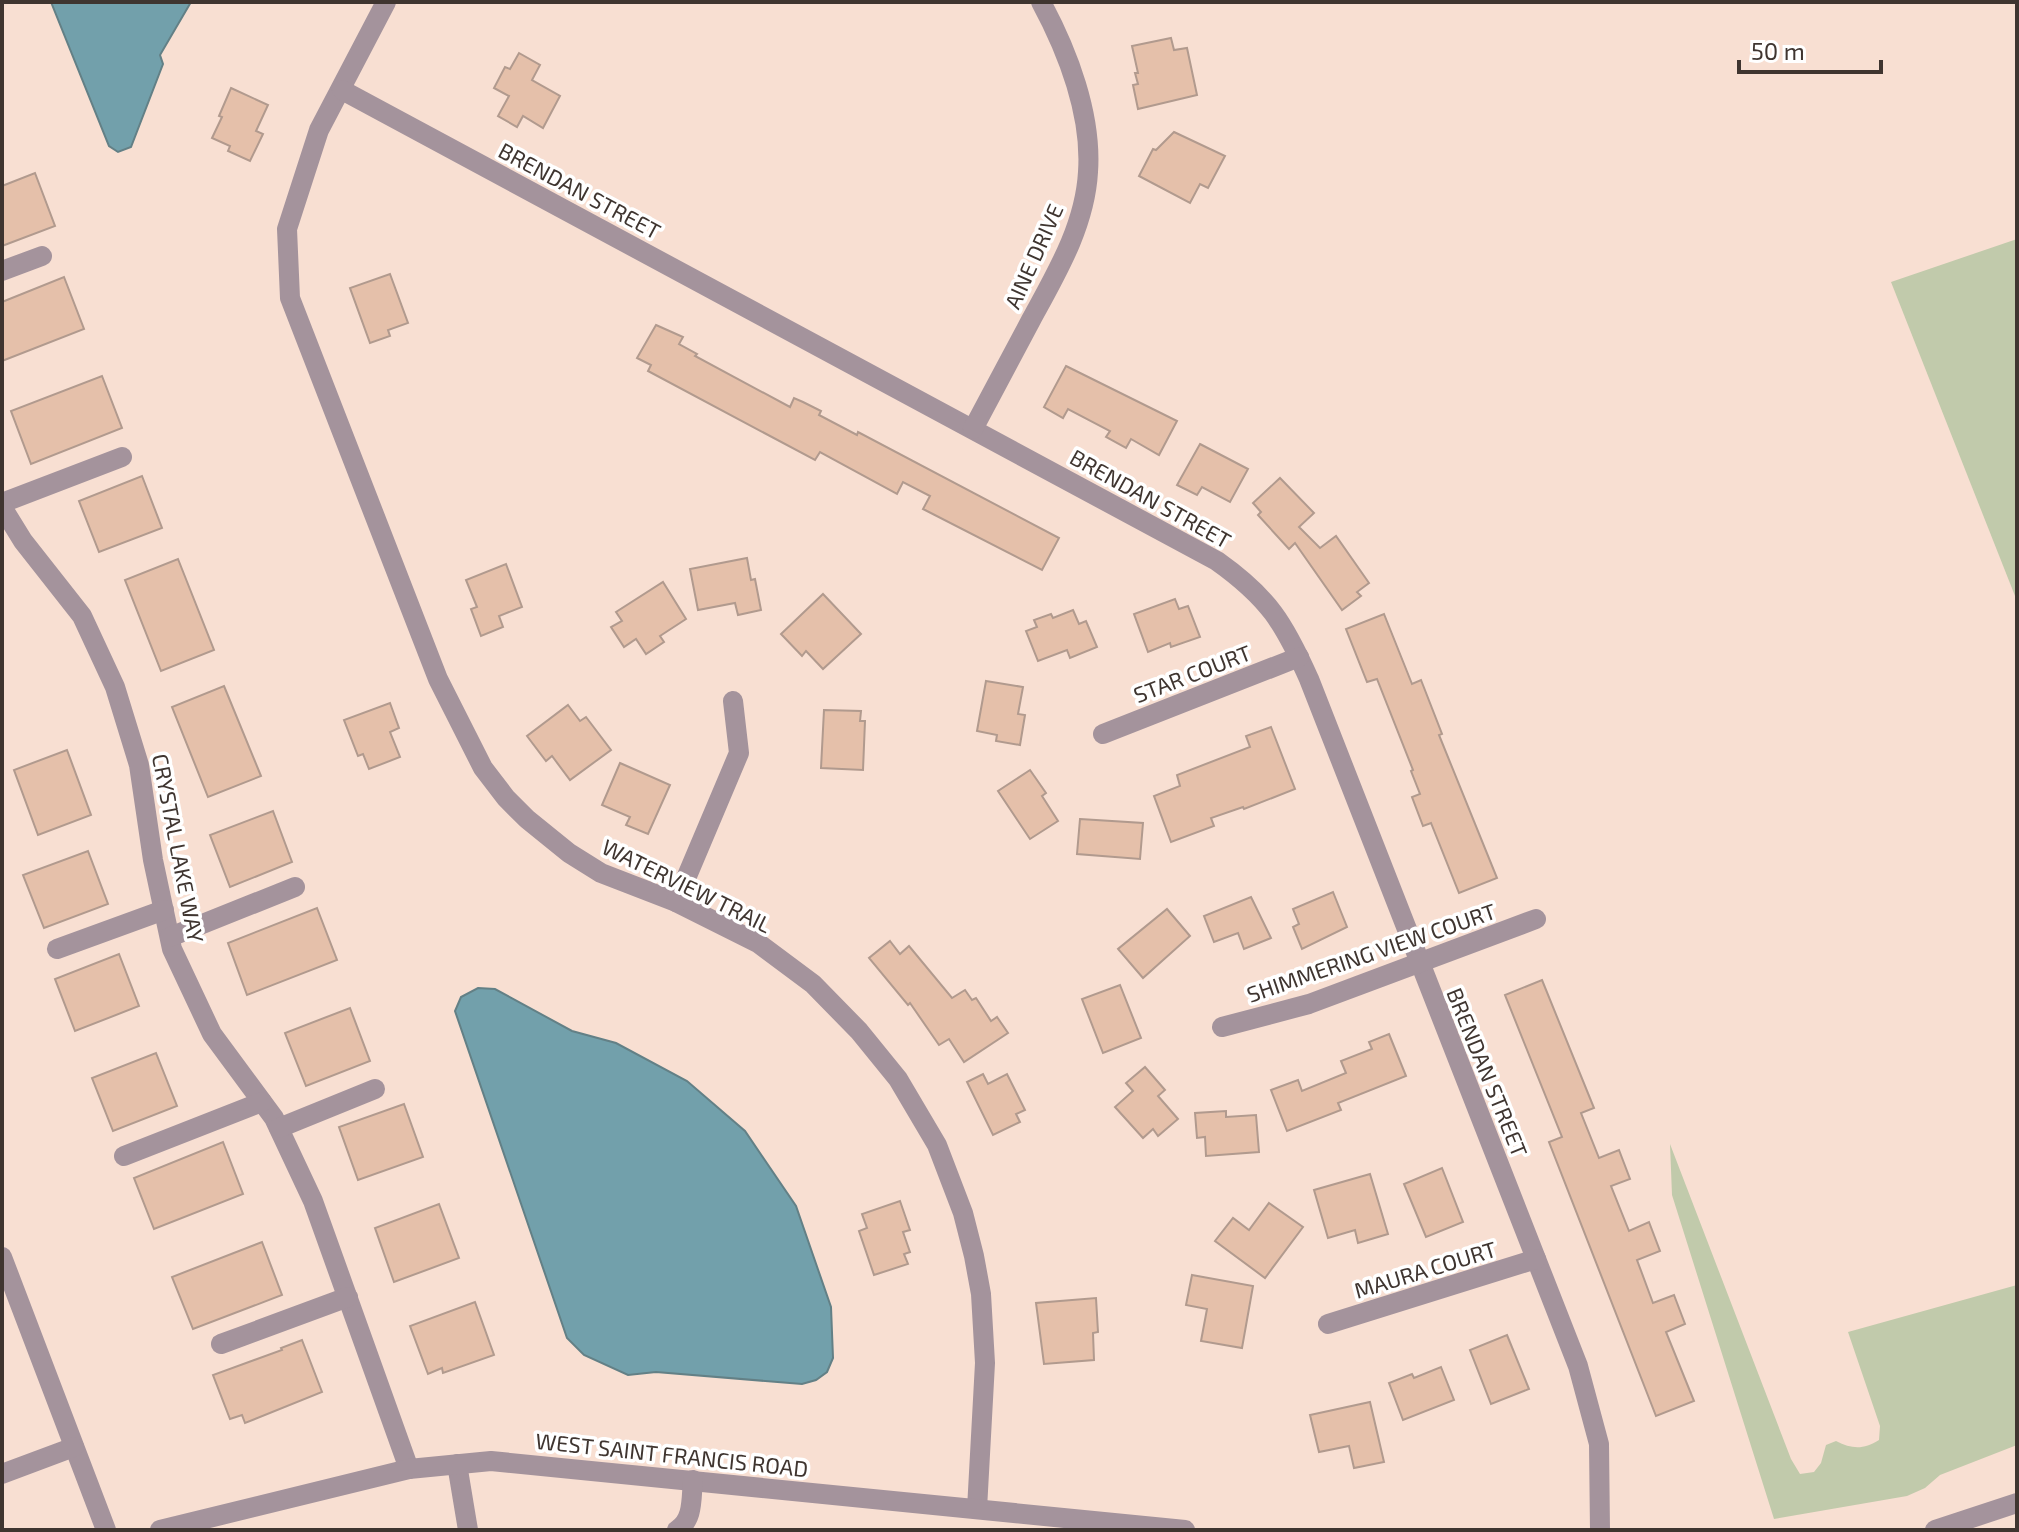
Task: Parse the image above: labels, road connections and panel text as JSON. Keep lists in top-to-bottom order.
{
  "streets": {
    "street": [
      "BRENDAN STREET",
      "AINE DRIVE",
      "STAR COURT",
      "CRYSTAL LAKE WAY",
      "WATERVIEW TRAIL",
      "SHIMMERING VIEW COURT",
      "MAURA COURT",
      "WEST SAINT FRANCIS ROAD"
    ]
  },
  "crossings": [
    ["BRENDAN STREET", "AINE DRIVE"],
    ["BRENDAN STREET", "STAR COURT"],
    ["BRENDAN STREET", "WATERVIEW TRAIL"],
    ["BRENDAN STREET", "SHIMMERING VIEW COURT"],
    ["BRENDAN STREET", "MAURA COURT"],
    ["CRYSTAL LAKE WAY", "WEST SAINT FRANCIS ROAD"],
    ["WATERVIEW TRAIL", "WEST SAINT FRANCIS ROAD"]
  ],
  "scale_bar": "50 m"
}
